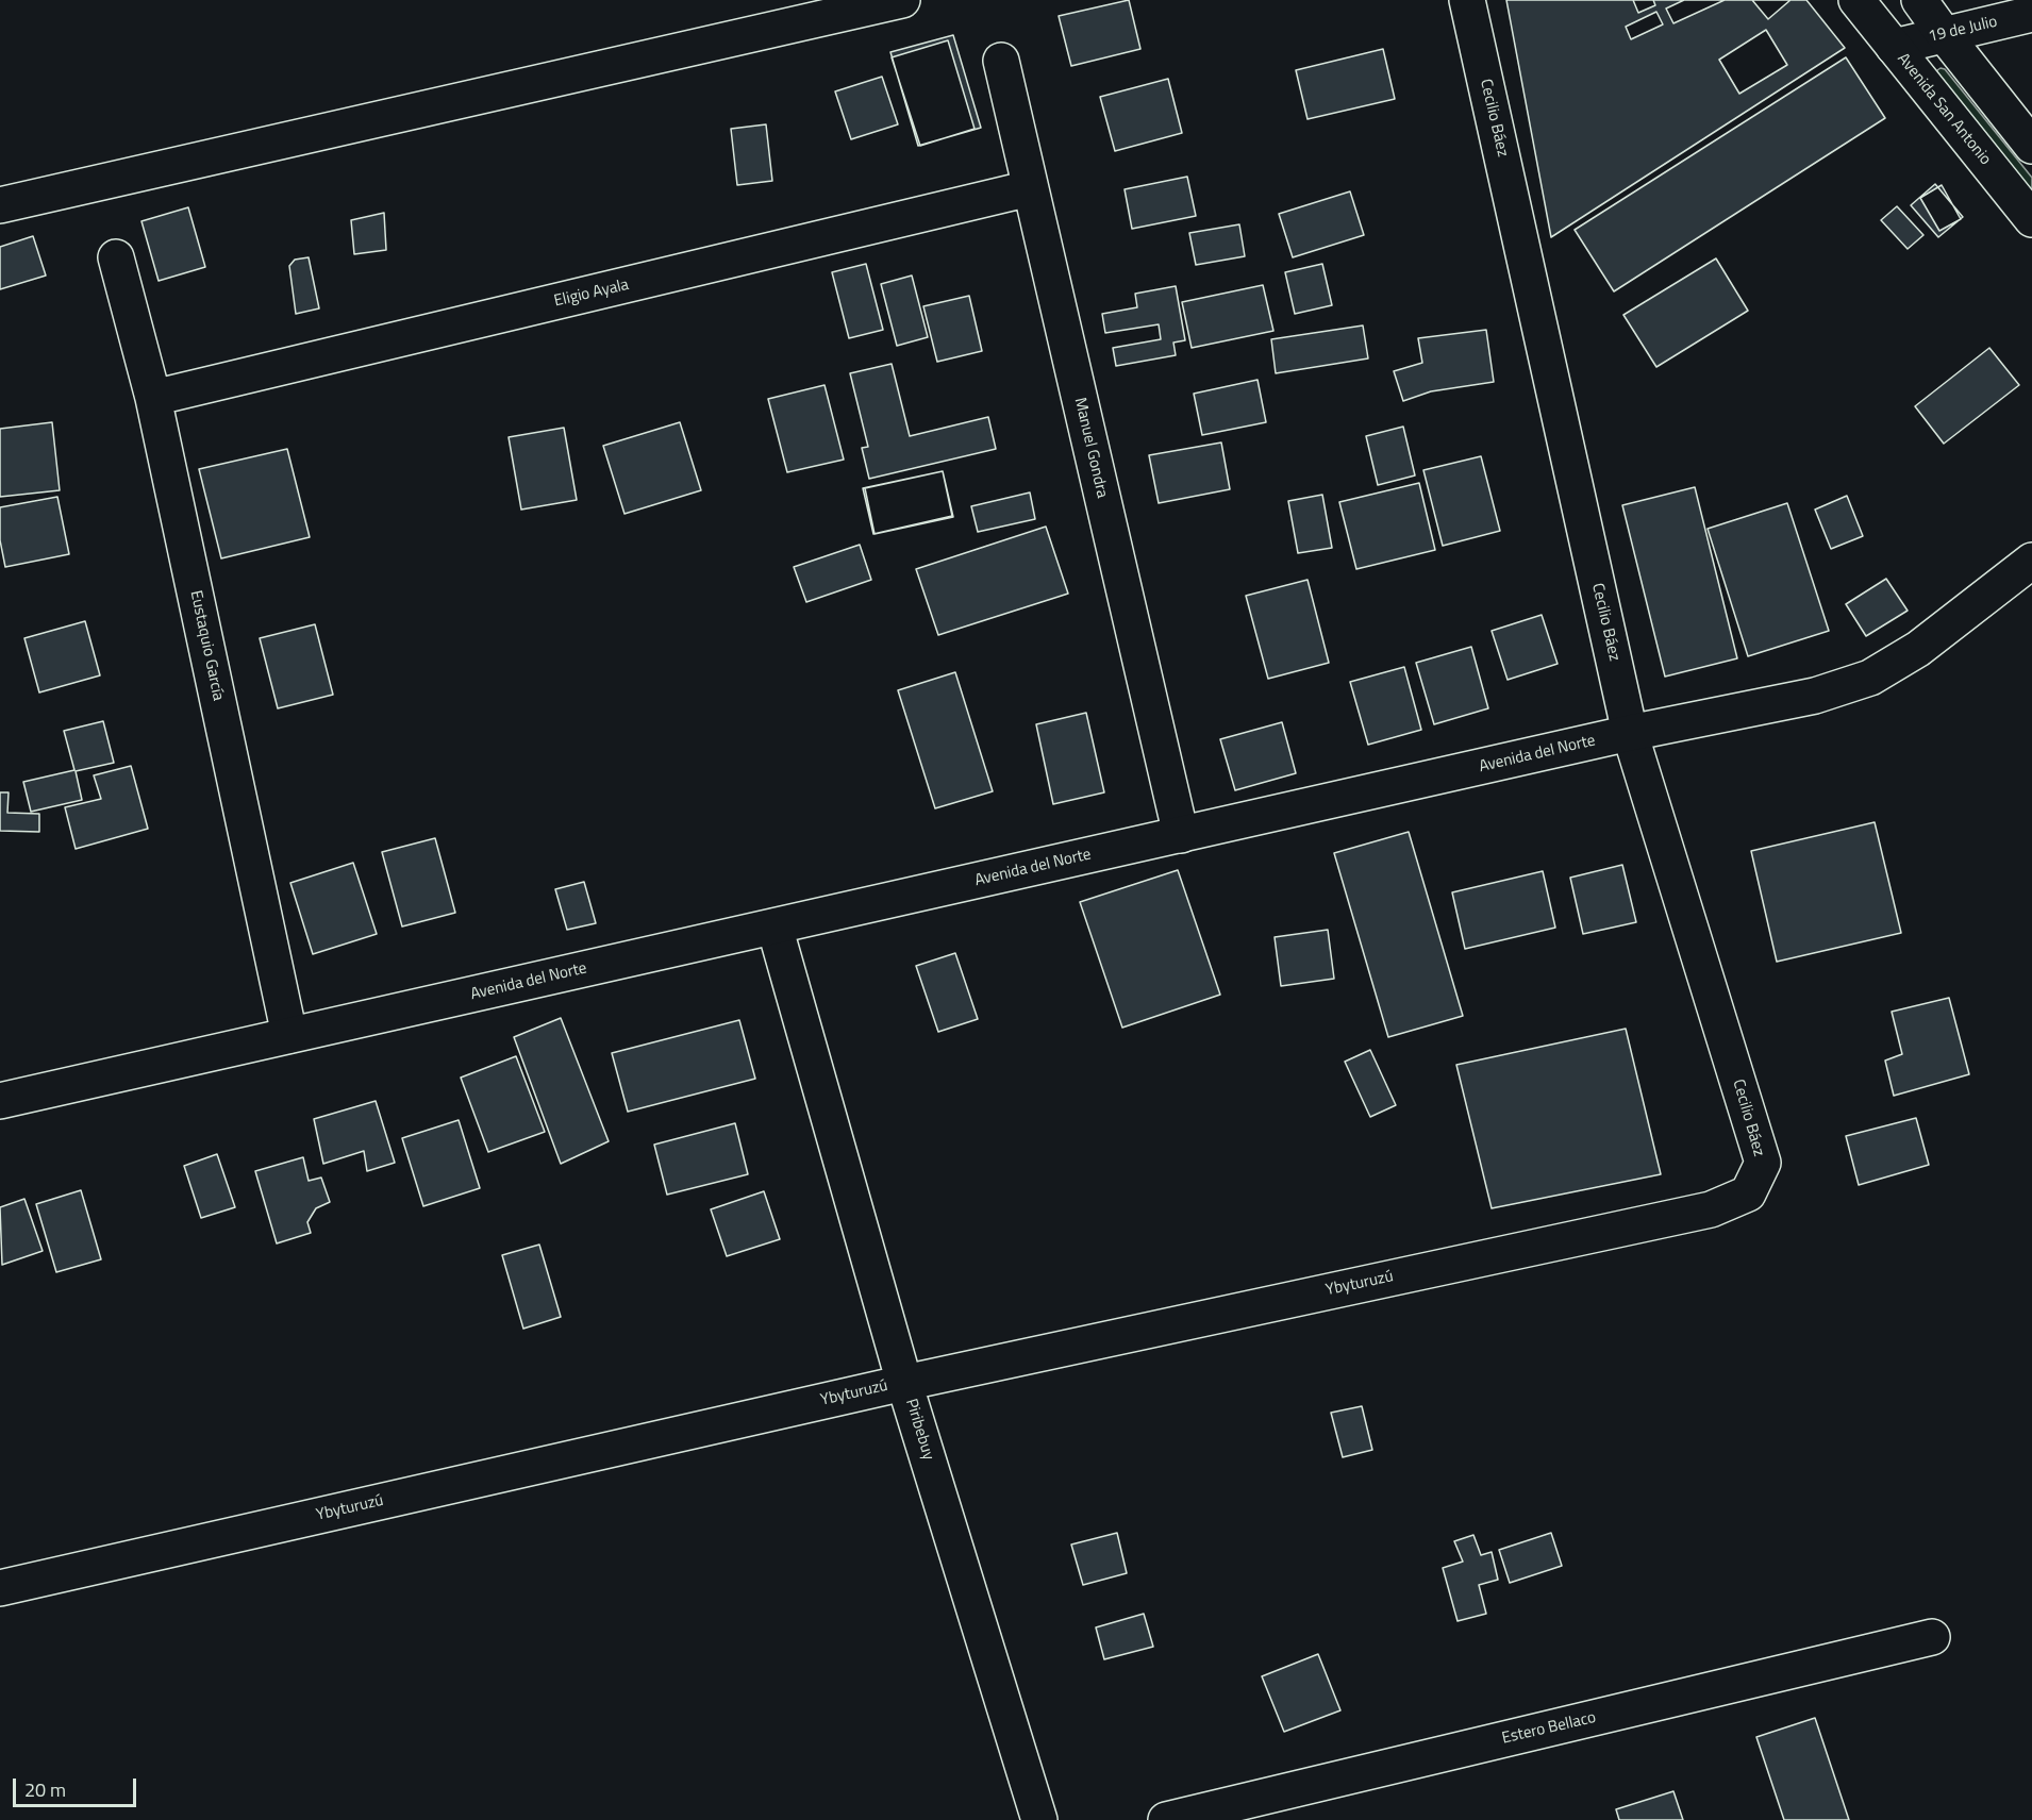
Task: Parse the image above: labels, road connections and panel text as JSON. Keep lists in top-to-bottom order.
{
  "streets": {
    "street": [
      "19 de Julio",
      "Avenida San Antonio",
      "Cecilio Báez",
      "Eligio Ayala",
      "Manuel Gondra",
      "Eustaquio García",
      "Avenida del Norte",
      "Ybyturuzú",
      "Piribebuy",
      "Estero Bellaco"
    ]
  },
  "crossings": [
    ["19 de Julio", "Avenida San Antonio"],
    ["Cecilio Báez", "Avenida del Norte"],
    ["Cecilio Báez", "Ybyturuzú"],
    ["Eligio Ayala", "Manuel Gondra"],
    ["Eligio Ayala", "Eustaquio García"],
    ["Manuel Gondra", "Avenida del Norte"],
    ["Eustaquio García", "Avenida del Norte"],
    ["Avenida del Norte", "Piribebuy"],
    ["Ybyturuzú", "Piribebuy"]
  ],
  "scale_bar": "20 m"
}
